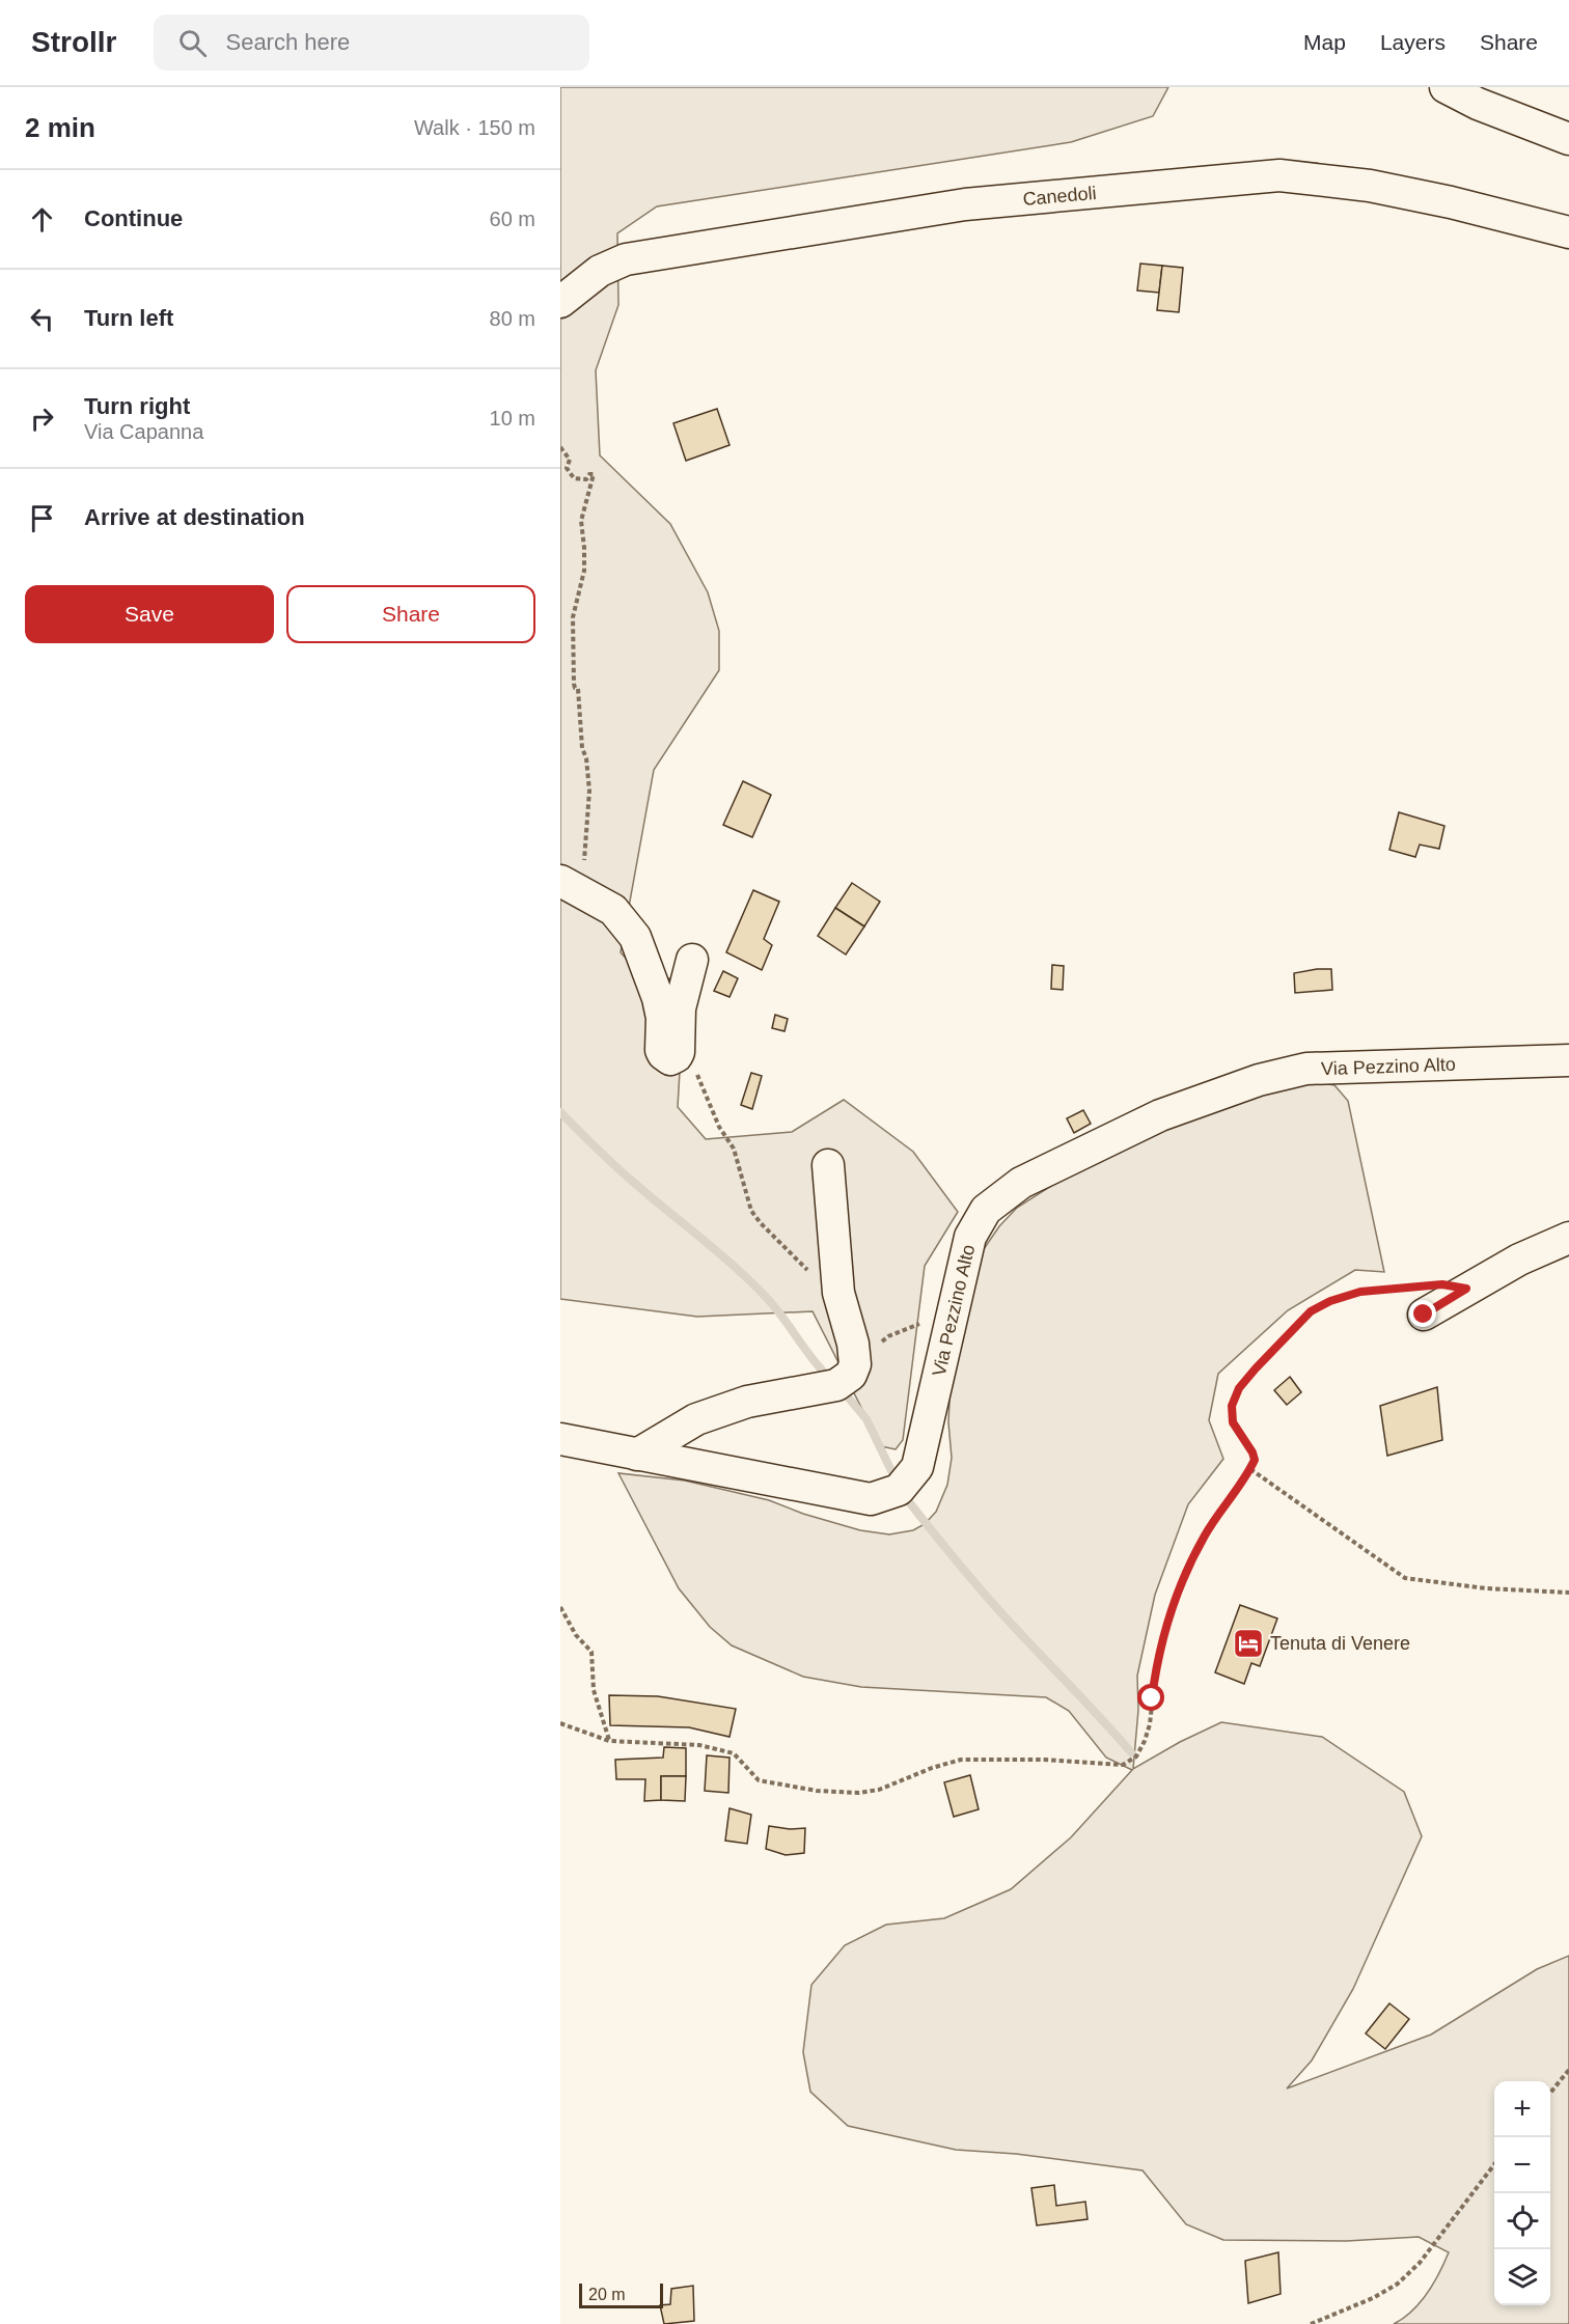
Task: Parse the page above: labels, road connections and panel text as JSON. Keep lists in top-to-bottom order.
{
  "streets": {
    "street": ["Canedoli", "Via Pezzino Alto"]
  },
  "places": {
    "hotel": ["Tenuta di Venere"]
  },
  "scale_bar": "20 m",
  "page": {
    "header": "Strollr",
    "search": "Search here",
    "nav": ["Map", "Layers", "Share"],
    "heading": ["2 min", "Walk · 150 m"],
    "list": [
      ["Continue", "60 m"],
      ["Turn left", "80 m"],
      ["Turn right", "Via Capanna", "10 m"],
      "Arrive at destination"
    ],
    "buttons": ["Save", "Share"],
    "map_buttons": ["+", "−"],
    "scale": "20 m"
  }
}
